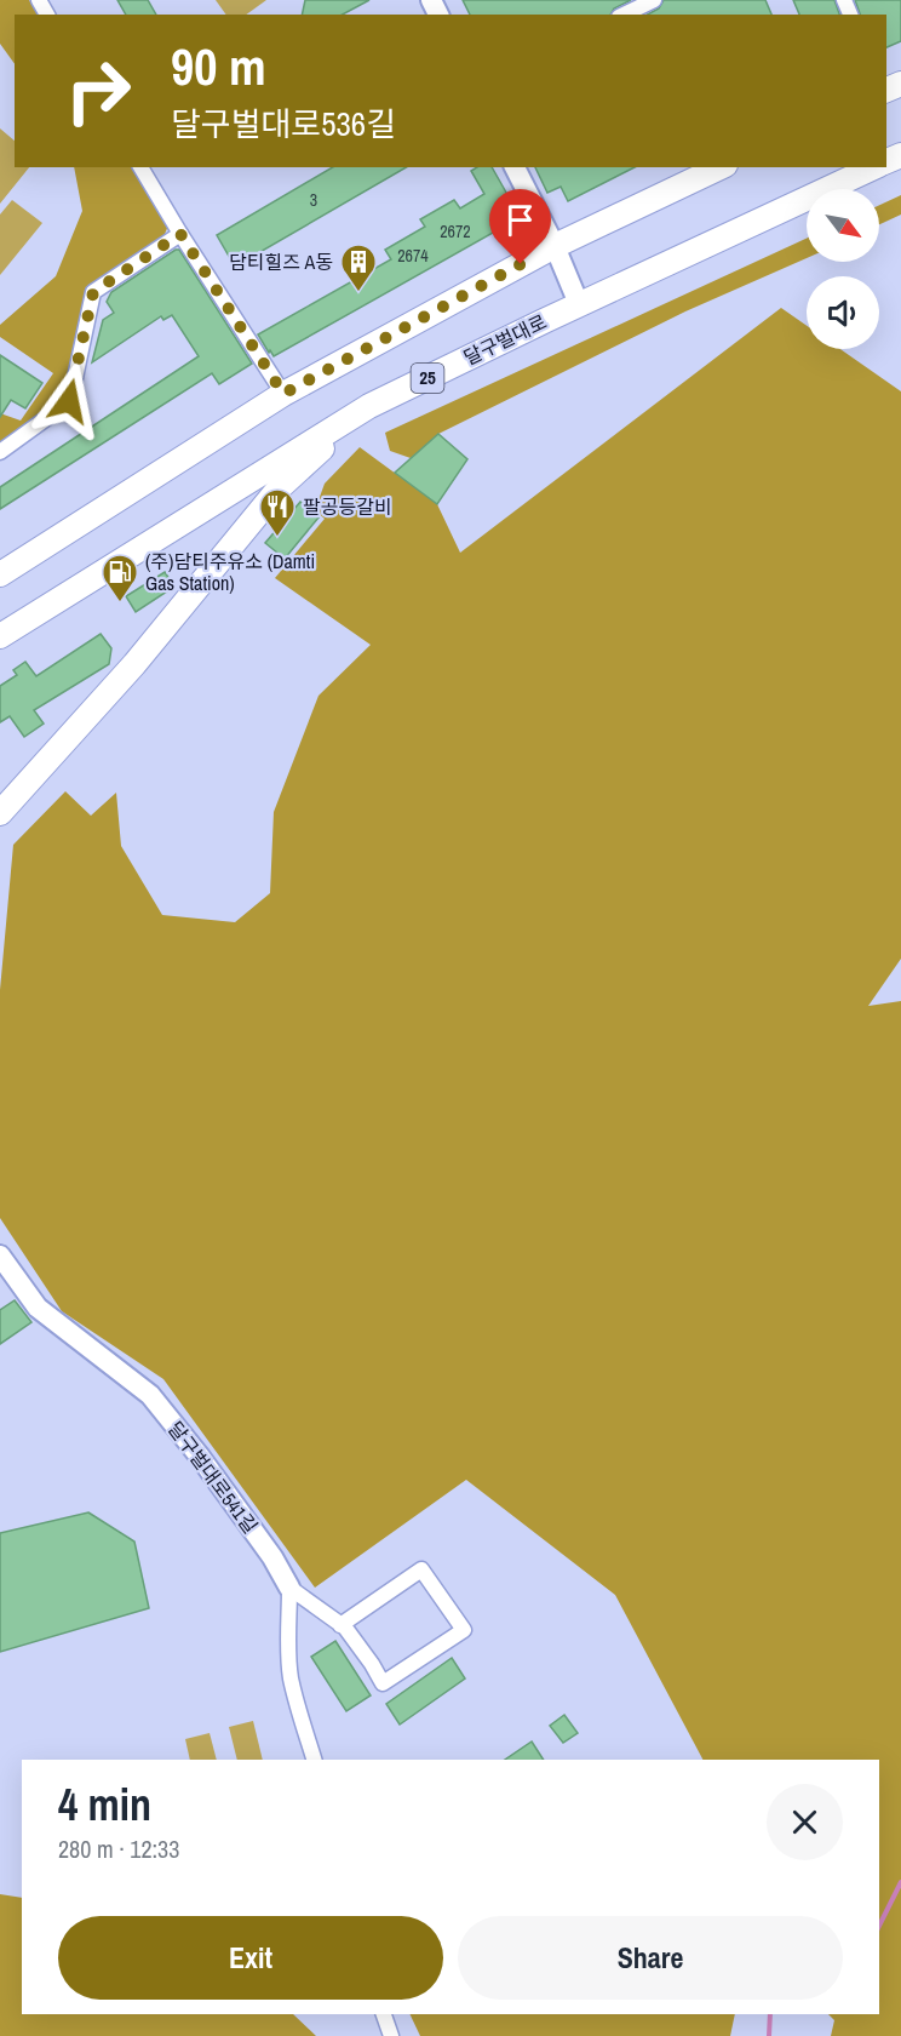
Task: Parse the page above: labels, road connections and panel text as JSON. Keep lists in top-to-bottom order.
{
  "streets": {
    "main road": ["달구벌대로", "25"],
    "street": ["달구벌대로541길"]
  },
  "places": {
    "building": ["담티힐즈 A동"],
    "restaurant": ["팔공등갈비"],
    "fuel station": ["(주)담티주유소 (Damti Gas Station)"]
  },
  "house_numbers": ["3", "2672", "2674"],
  "north": "bottom right",
  "page": {
    "turn": ["90 m", "달구벌대로536길"],
    "heading": ["4 min", "280 m · 12:33"],
    "buttons": ["Exit", "Share"]
  }
}
